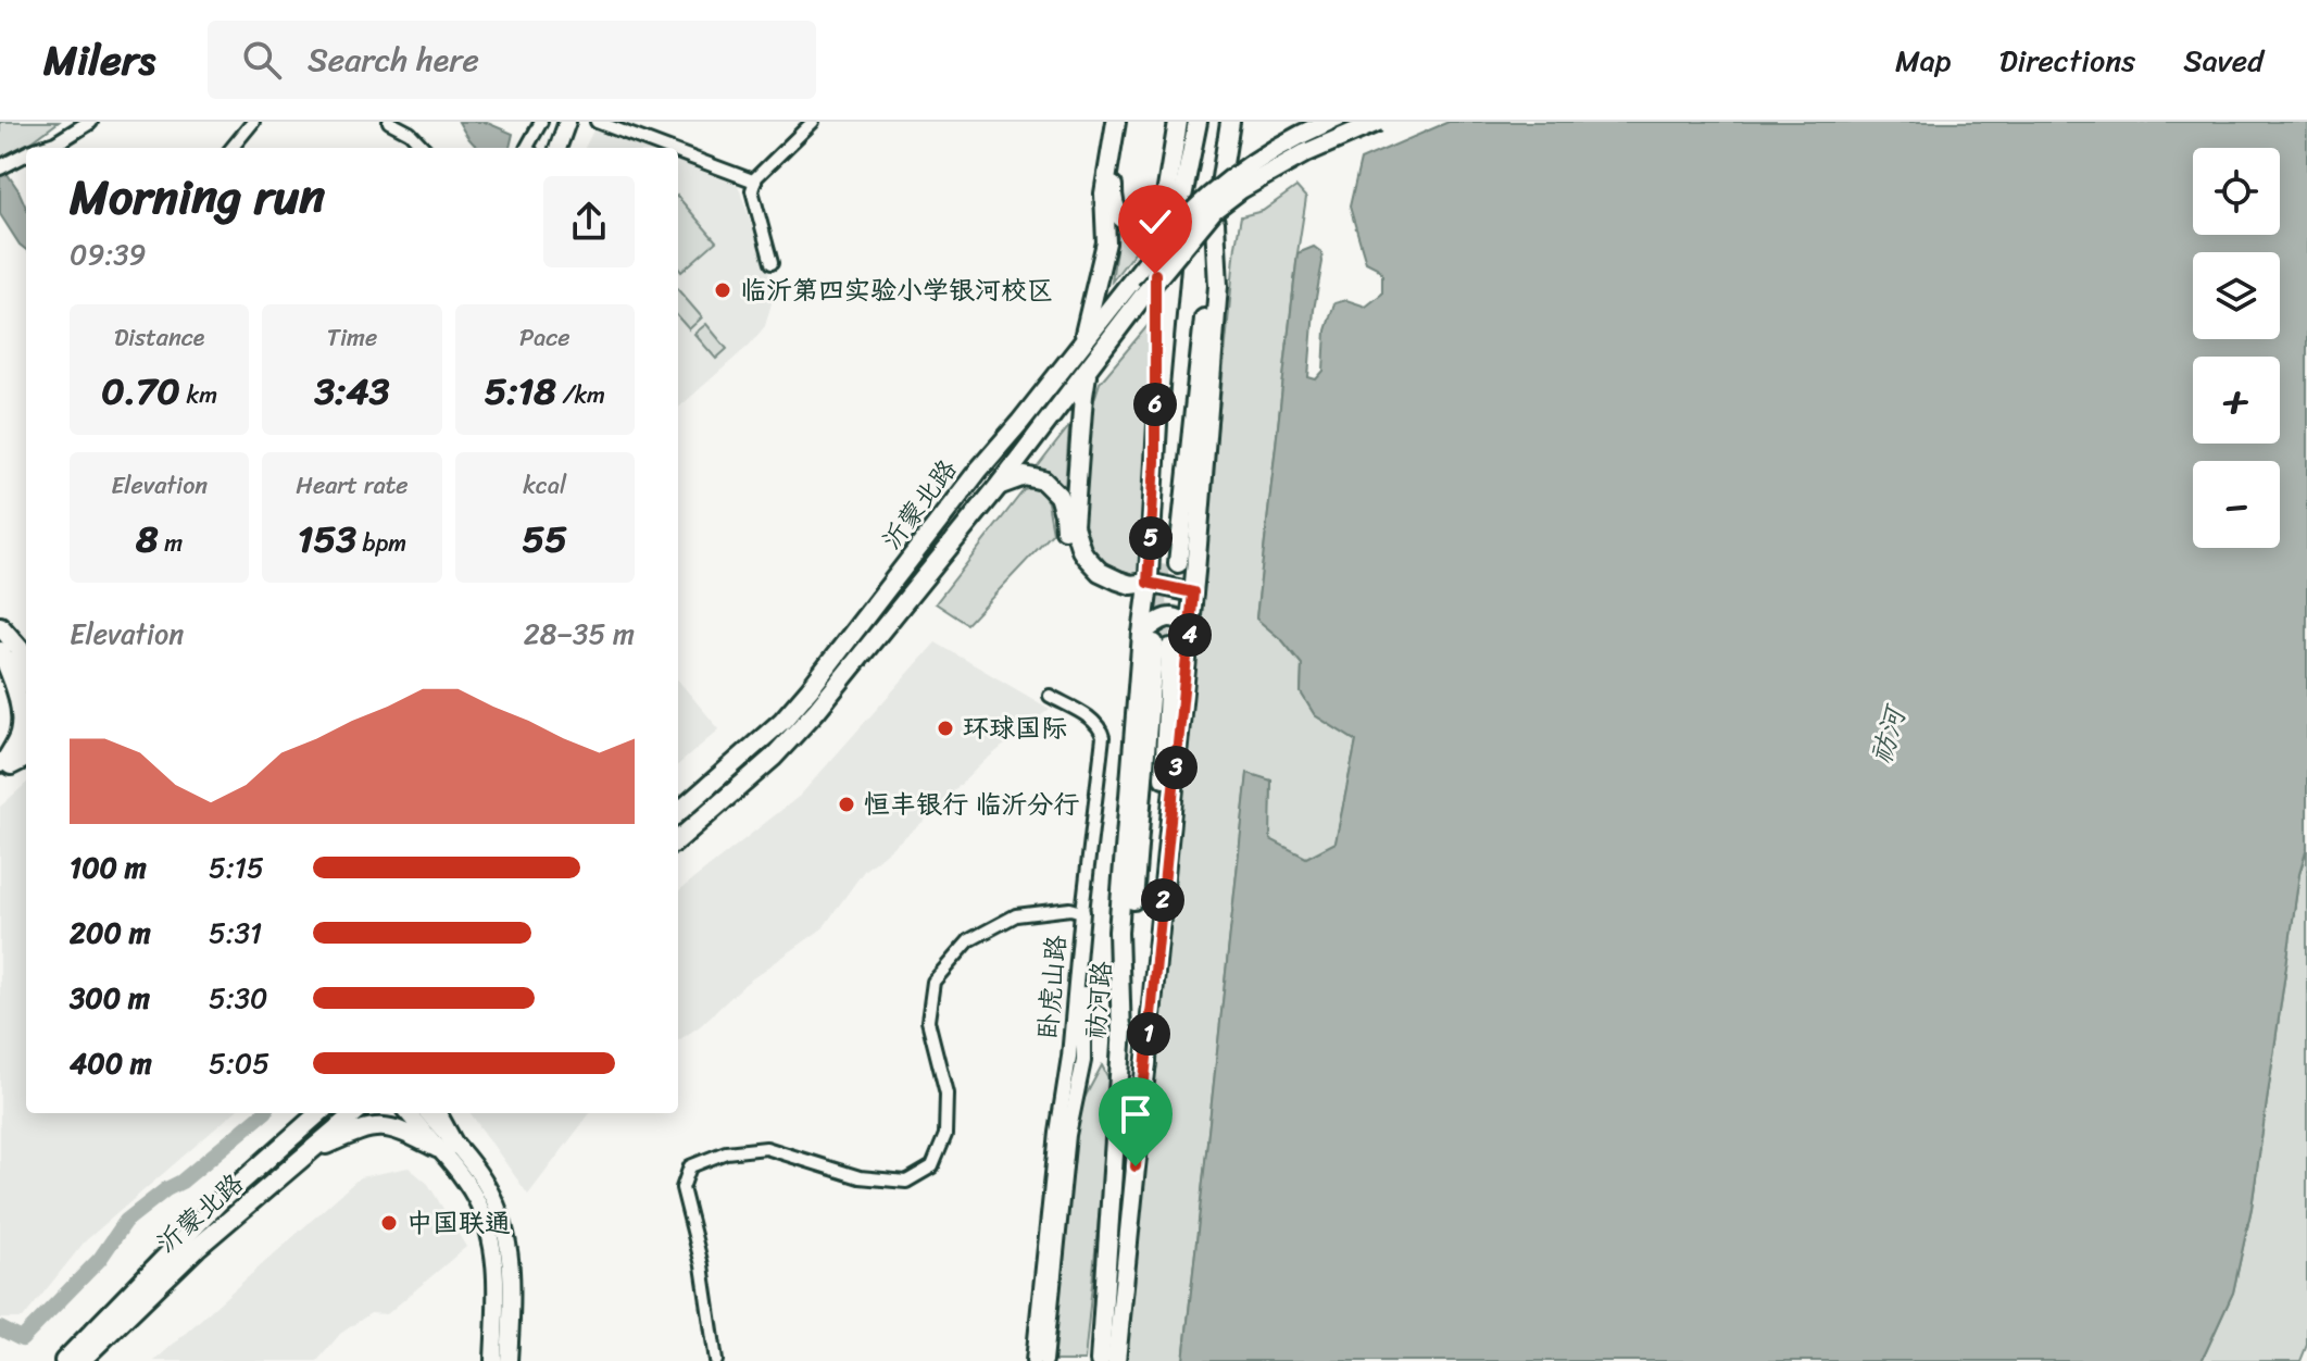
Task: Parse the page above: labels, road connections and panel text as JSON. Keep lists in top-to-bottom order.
{
  "streets": {
    "main road": ["沂蒙北路", "祊河路"],
    "street": ["卧虎山路"]
  },
  "water": ["祊河"],
  "places": [
    "临沂第四实验小学银河校区",
    "环球国际",
    "恒丰银行 临沂分行",
    "中国联通"
  ],
  "page": {
    "header": "Milers",
    "search": "Search here",
    "nav": ["Map", "Directions", "Saved"],
    "map_buttons": ["+", "−"],
    "heading": ["Morning run", "09:39"],
    "stats": [
      ["Distance", "0.70 km"],
      ["Time", "3:43"],
      ["Pace", "5:18 /km"],
      ["Elevation", "8 m"],
      ["Heart rate", "153 bpm"],
      ["kcal", "55"]
    ],
    "pins": [
      "6",
      "5",
      "4",
      "3",
      "2",
      "1"
    ],
    "chart": ["Elevation", "28–35 m"],
    "list": [
      {
        "name": "100 m",
        "note": "5:15"
      },
      {
        "name": "200 m",
        "note": "5:31"
      },
      {
        "name": "300 m",
        "note": "5:30"
      },
      {
        "name": "400 m",
        "note": "5:05"
      }
    ]
  }
}
